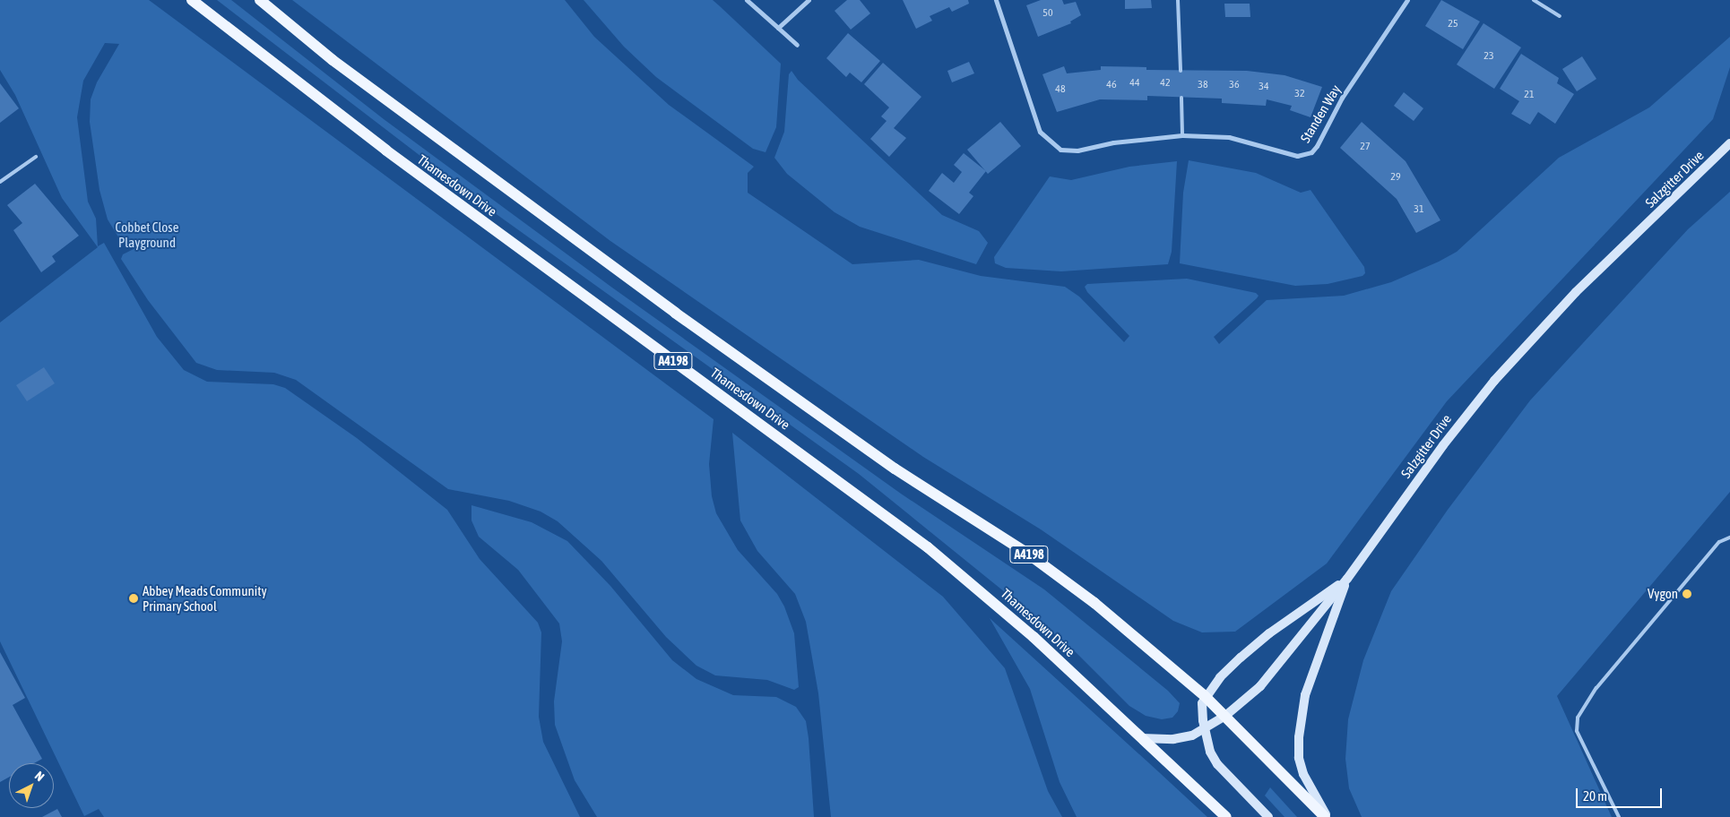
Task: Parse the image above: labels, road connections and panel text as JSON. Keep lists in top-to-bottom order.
{
  "streets": {
    "main road": ["Thamesdown Drive", "A4198"],
    "street": ["Standen Way", "Salzgitter Drive"]
  },
  "crossings": [
    ["Salzgitter Drive", "Thamesdown Drive"],
    ["Salzgitter Drive", "A4198"],
    ["Thamesdown Drive", "A4198"]
  ],
  "parks": ["Cobbet Close Playground"],
  "places": ["Vygon", "Abbey Meads Community Primary School"],
  "house_numbers": [
    "50",
    "25",
    "23",
    "44",
    "42",
    "46",
    "38",
    "36",
    "34",
    "48",
    "32",
    "21",
    "27",
    "29",
    "31"
  ],
  "scale_bar": "20 m",
  "north": "top right"
}
